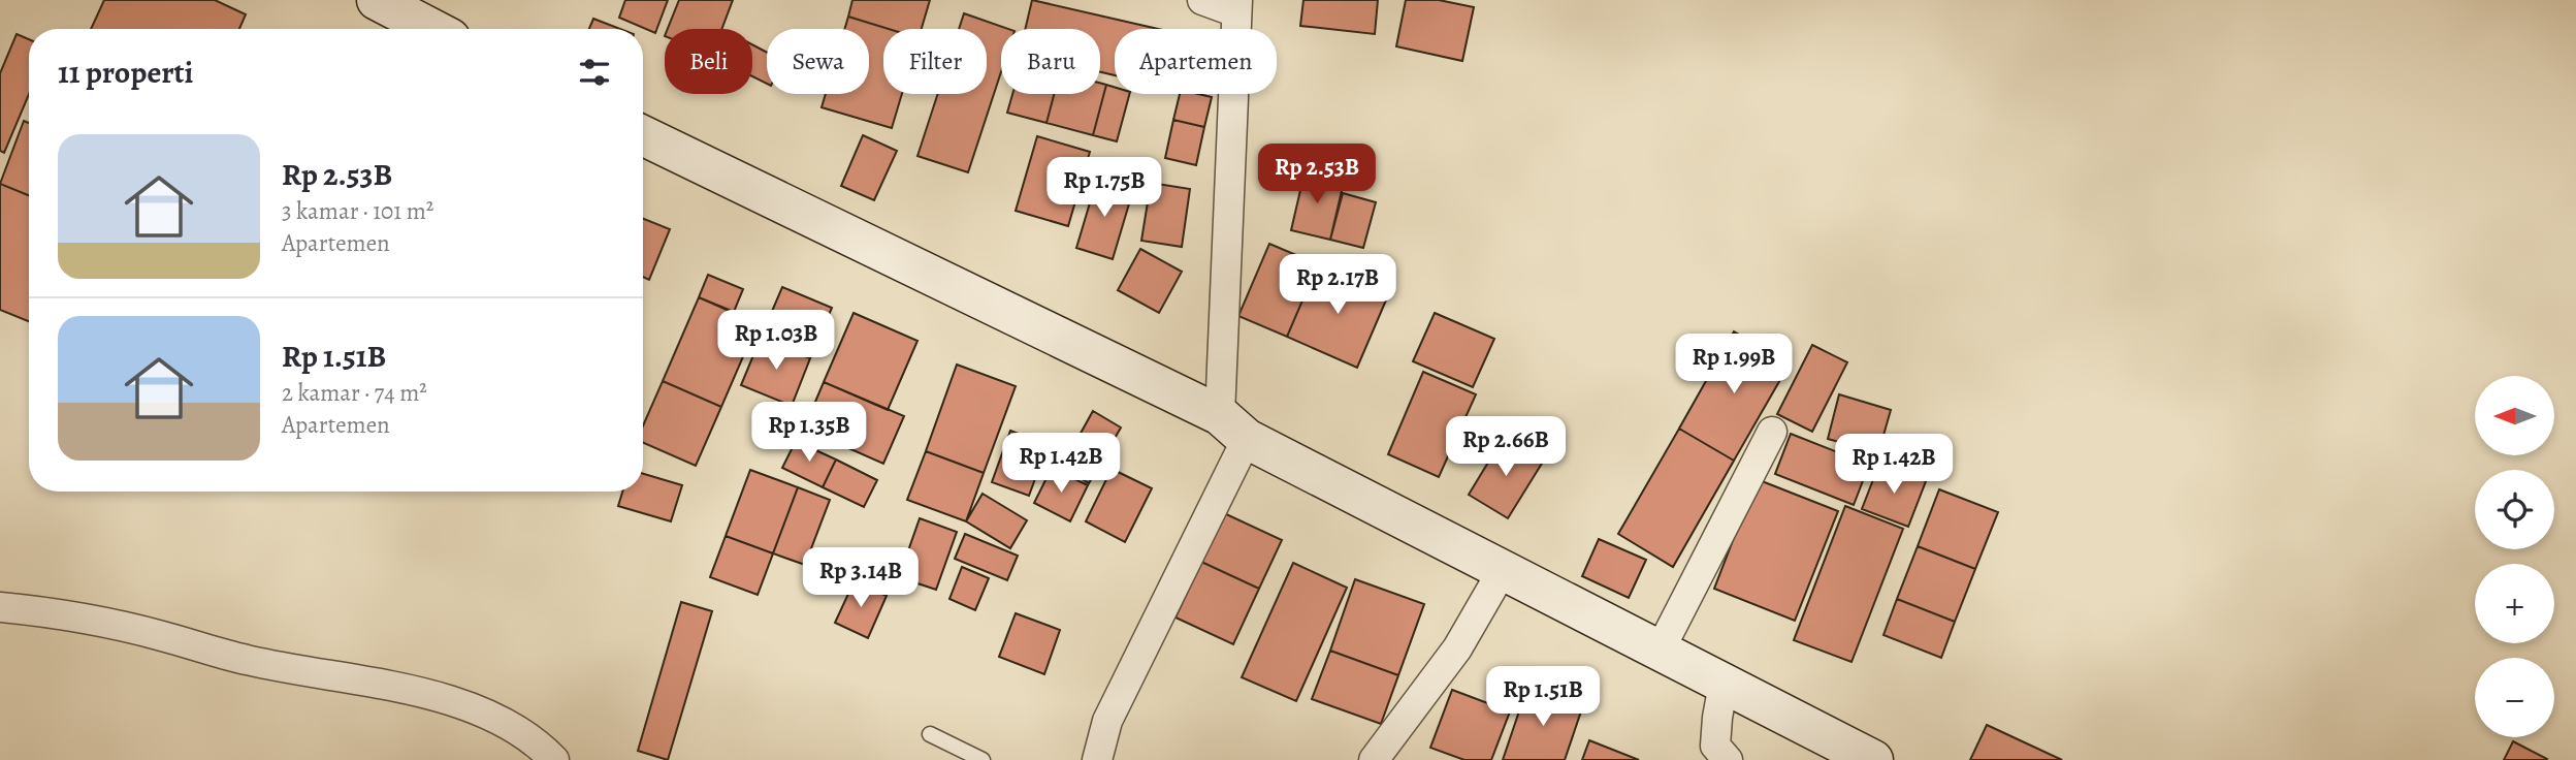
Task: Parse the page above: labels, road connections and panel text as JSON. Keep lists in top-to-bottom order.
{
  "north": "left",
  "page": {
    "chip": [
      "Beli",
      "Sewa",
      "Filter",
      "Baru",
      "Apartemen"
    ],
    "heading": "11 properti",
    "list": [
      {
        "name": "Rp 2.53B",
        "note": "3 kamar · 101 m² · Apartemen"
      },
      {
        "name": "Rp 1.51B",
        "note": "2 kamar · 74 m² · Apartemen"
      }
    ],
    "price": [
      "Rp 2.53B",
      "Rp 1.75B",
      "Rp 2.17B",
      "Rp 1.03B",
      "Rp 1.99B",
      "Rp 1.35B",
      "Rp 2.66B",
      "Rp 1.42B",
      "Rp 1.42B",
      "Rp 3.14B",
      "Rp 1.51B"
    ],
    "map_buttons": ["+", "−"]
  }
}
